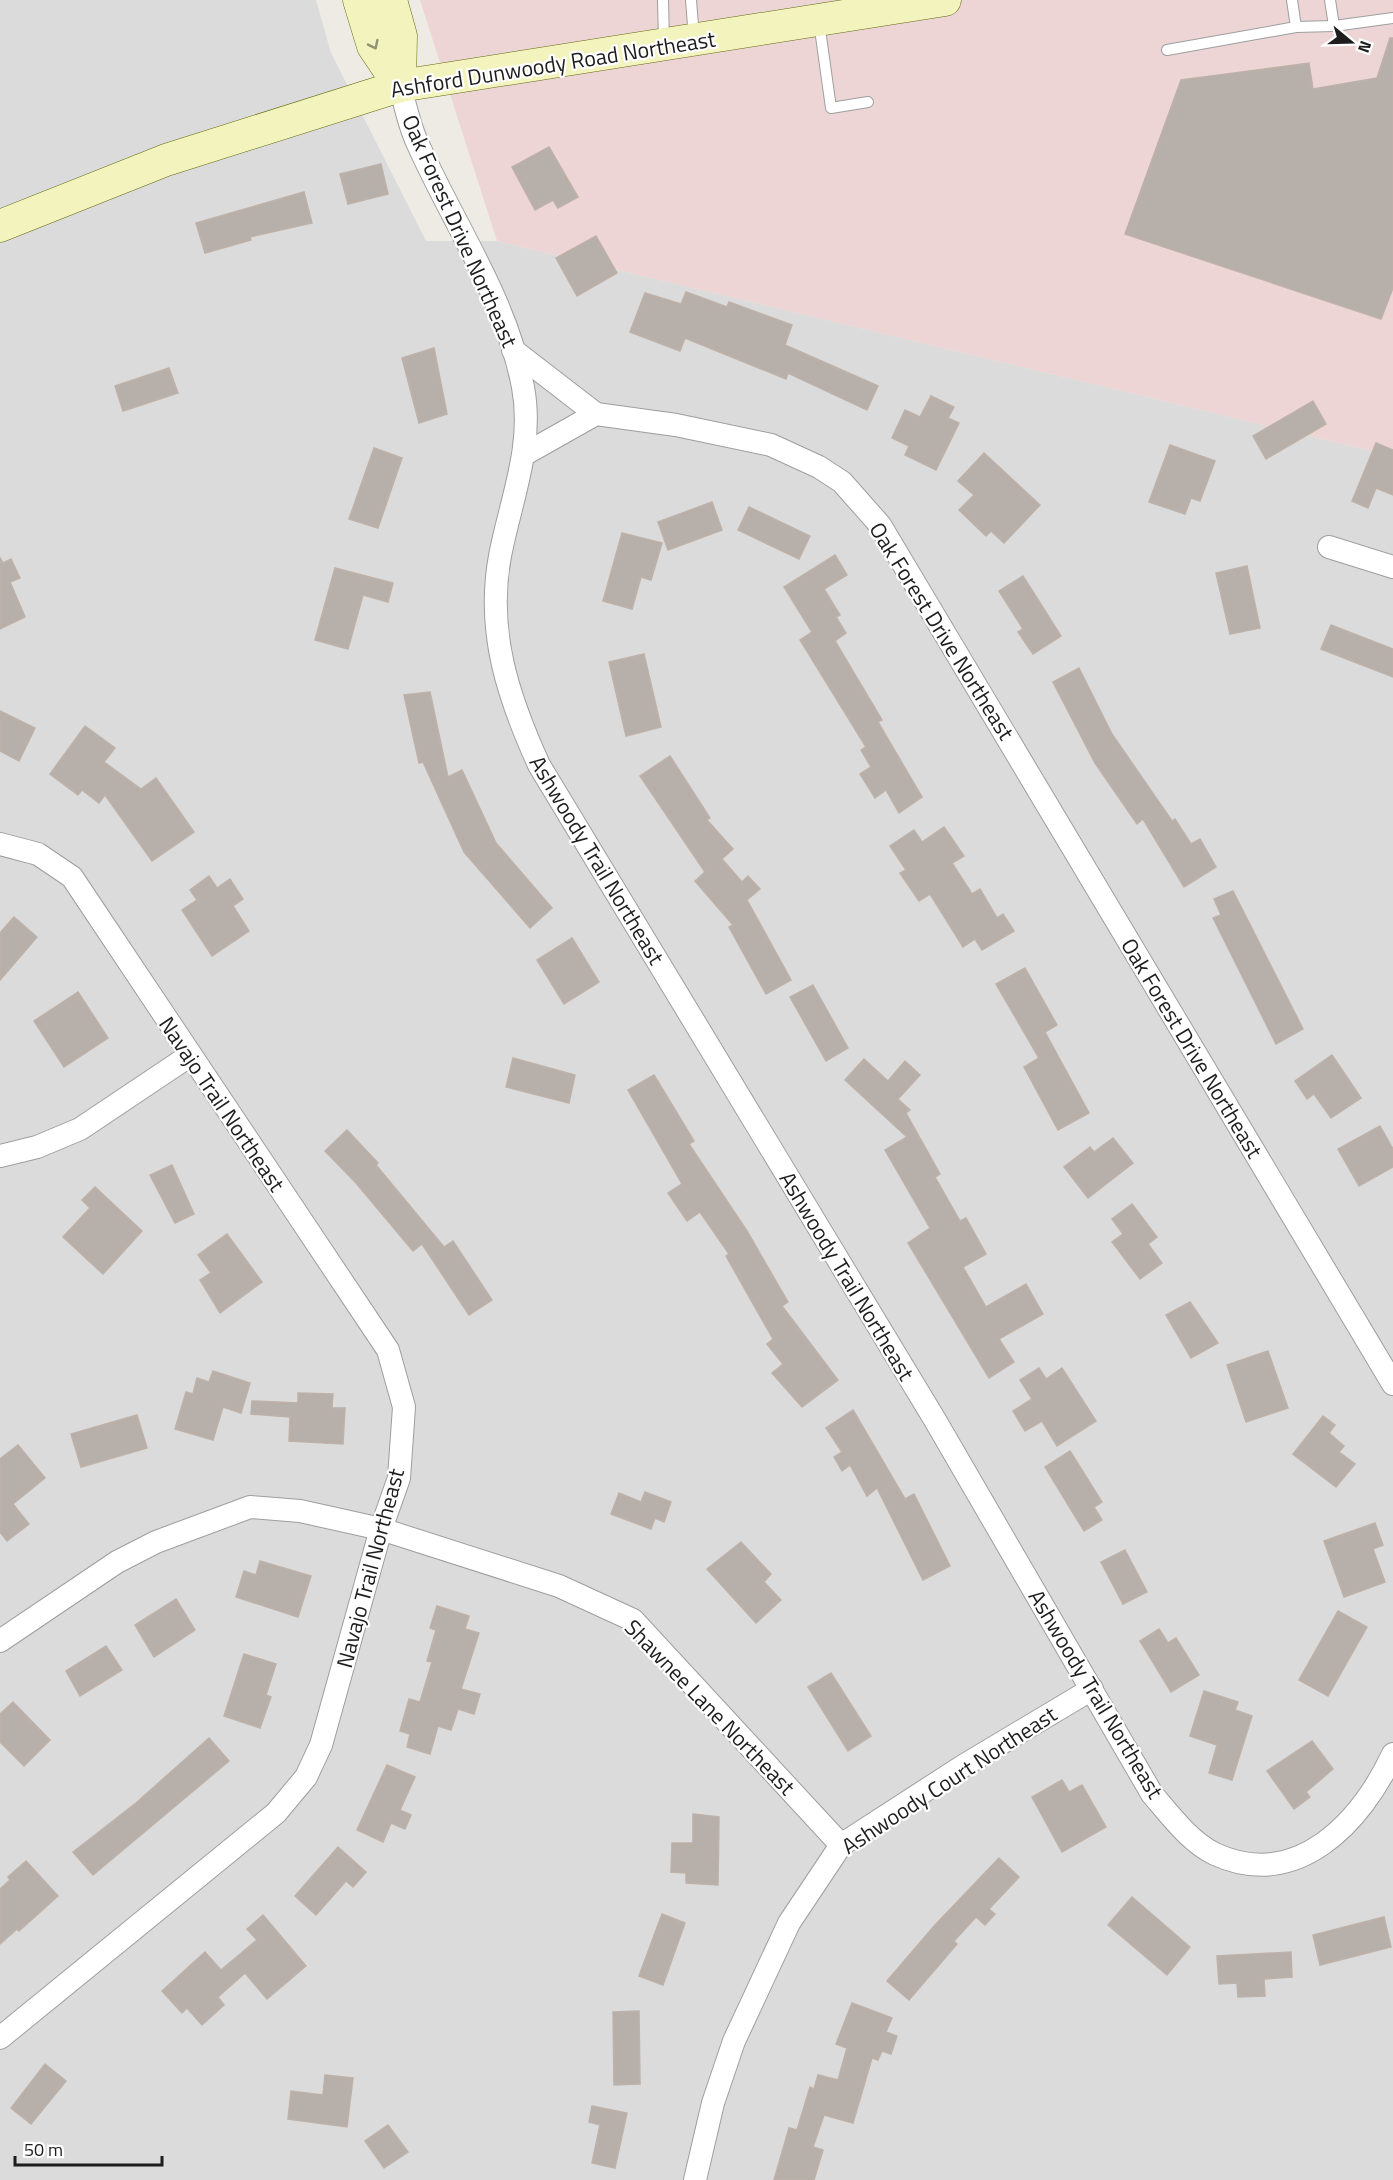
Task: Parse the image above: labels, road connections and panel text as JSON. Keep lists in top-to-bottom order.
{
  "streets": {
    "main road": ["Ashford Dunwoody Road Northeast"],
    "street": [
      "Oak Forest Drive Northeast",
      "Ashwoody Trail Northeast",
      "Navajo Trail Northeast",
      "Shawnee Lane Northeast",
      "Ashwoody Court Northeast"
    ]
  },
  "crossings": [
    ["Ashford Dunwoody Road Northeast", "Oak Forest Drive Northeast"],
    ["Oak Forest Drive Northeast", "Ashwoody Trail Northeast"],
    ["Ashwoody Trail Northeast", "Ashwoody Court Northeast"],
    ["Navajo Trail Northeast", "Shawnee Lane Northeast"],
    ["Shawnee Lane Northeast", "Ashwoody Court Northeast"]
  ],
  "scale_bar": "50 m",
  "north": "right"
}
